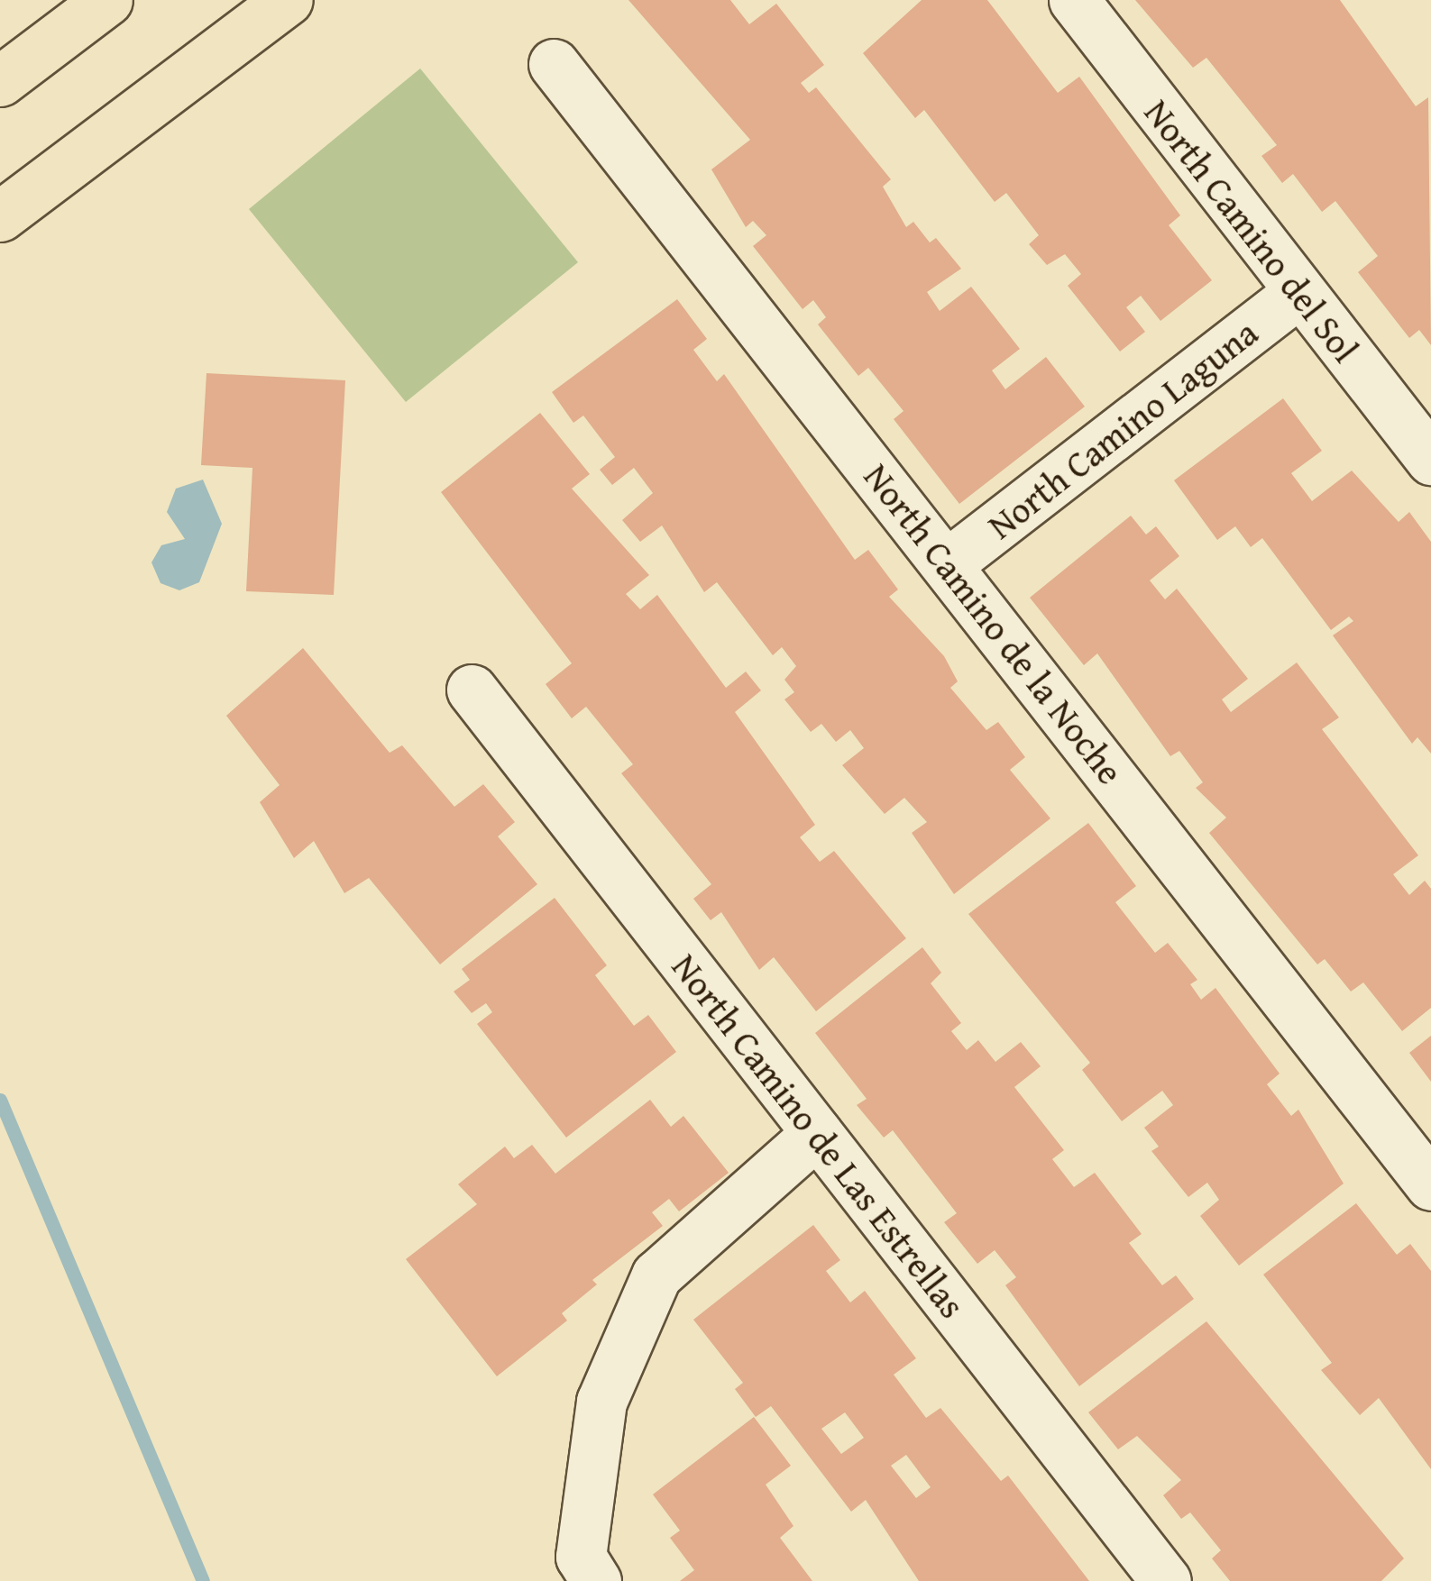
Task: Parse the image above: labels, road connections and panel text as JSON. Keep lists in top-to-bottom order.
{
  "streets": {
    "street": [
      "North Camino del Sol",
      "North Camino Laguna",
      "North Camino de la Noche",
      "North Camino de Las Estrellas"
    ]
  },
  "crossings": [
    ["North Camino del Sol", "North Camino Laguna"],
    ["North Camino Laguna", "North Camino de la Noche"]
  ]
}
